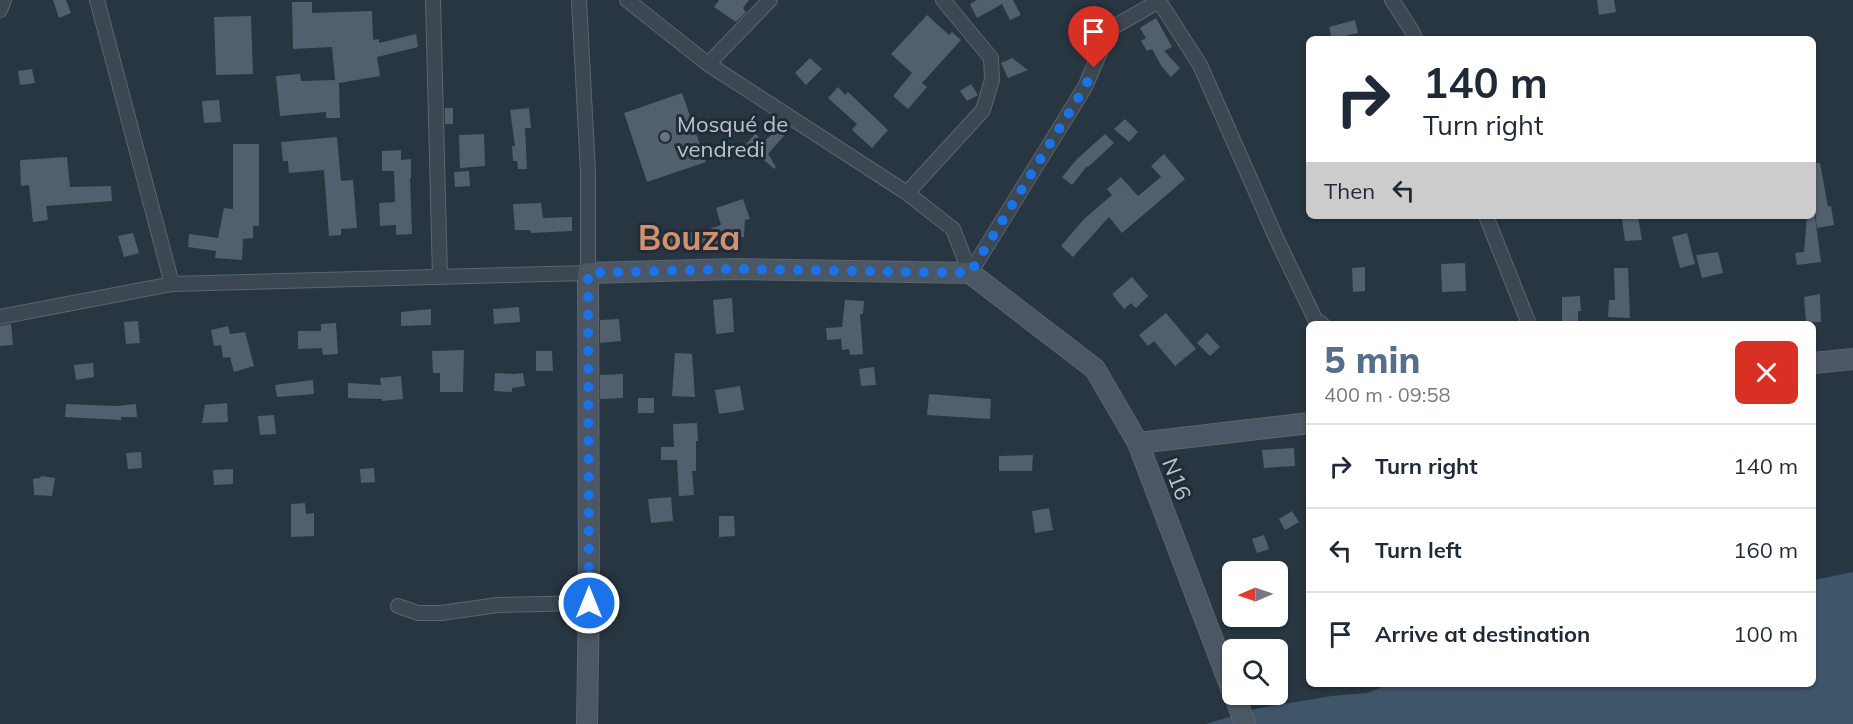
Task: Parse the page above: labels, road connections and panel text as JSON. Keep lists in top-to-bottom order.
{
  "streets": {
    "street": ["N16"]
  },
  "districts": ["Bouza"],
  "places": ["Mosqué de vendredi"],
  "north": "left",
  "page": {
    "turn": ["140 m", "Turn right"],
    "then": "Then",
    "heading": ["5 min", "400 m · 09:58"],
    "list": [
      {
        "name": "Turn right",
        "value": "140 m"
      },
      {
        "name": "Turn left",
        "value": "160 m"
      },
      {
        "name": "Arrive at destination",
        "value": "100 m"
      }
    ]
  }
}
